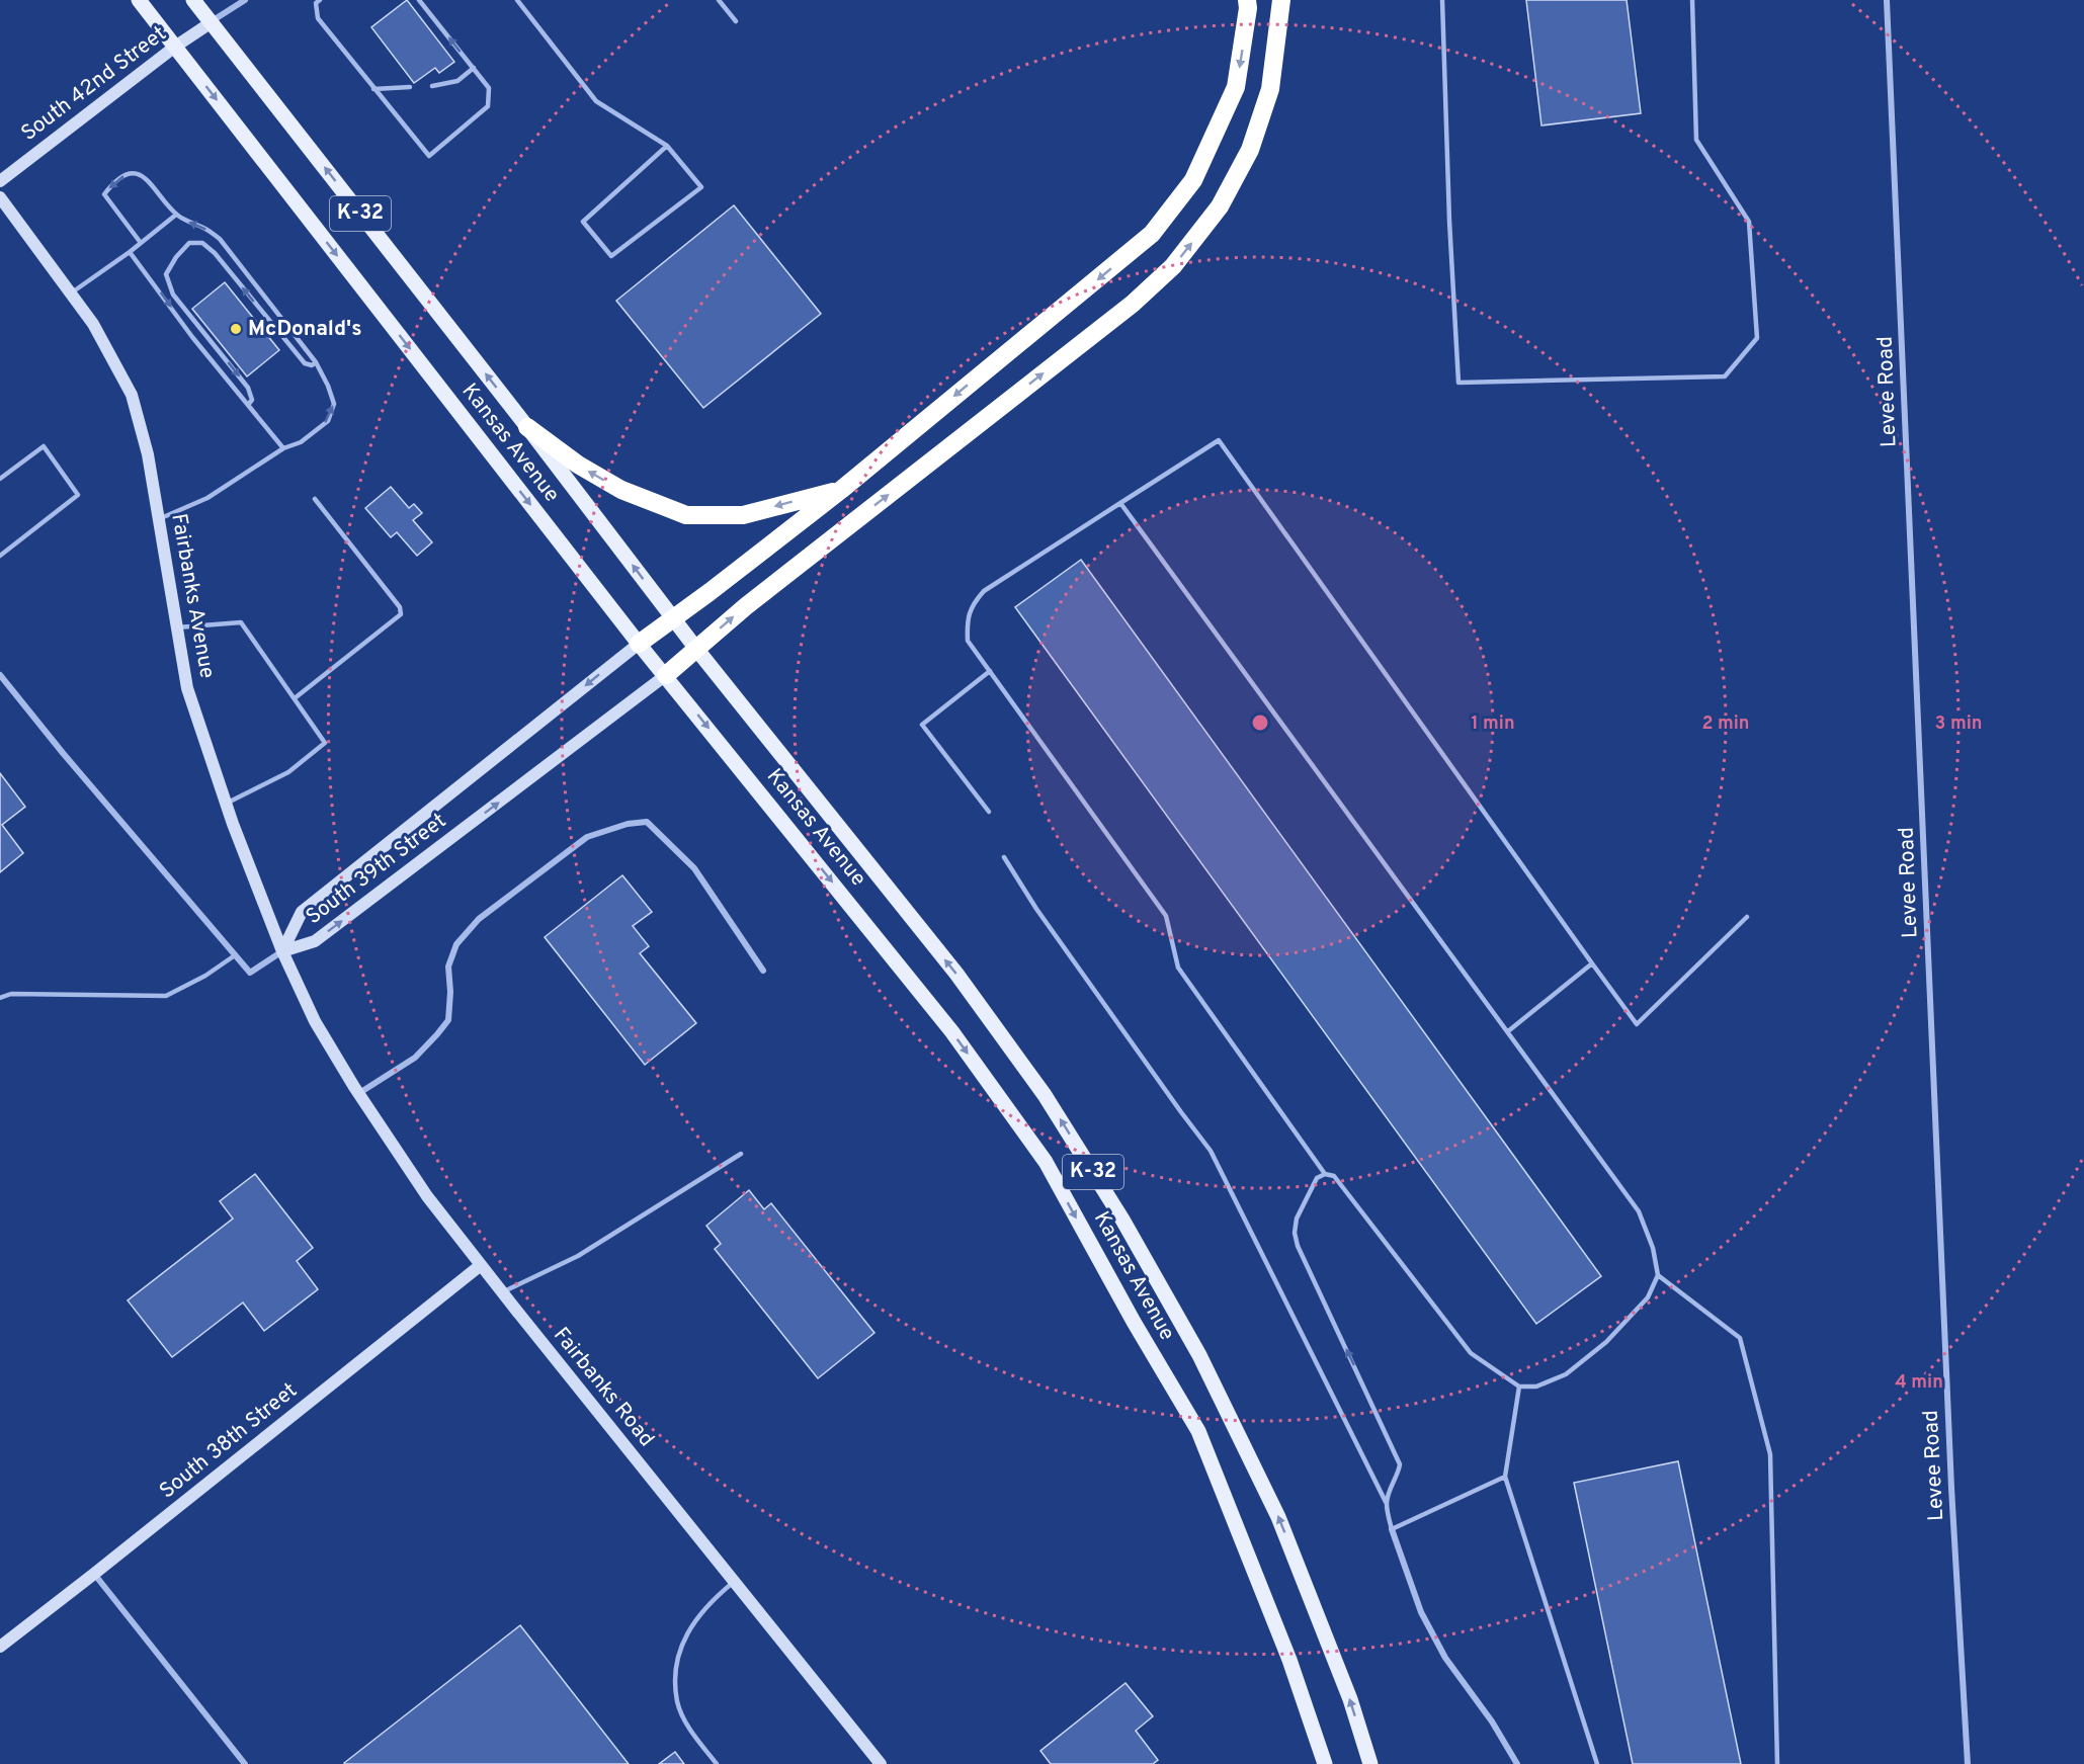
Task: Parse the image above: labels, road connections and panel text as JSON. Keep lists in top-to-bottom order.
{
  "streets": {
    "main road": ["K-32", "Kansas Avenue"],
    "street": [
      "South 42nd Street",
      "Levee Road",
      "Fairbanks Avenue",
      "South 39th Street",
      "Fairbanks Road",
      "South 38th Street"
    ]
  },
  "crossings": [
    ["South 42nd Street", "Kansas Avenue"],
    ["Kansas Avenue", "South 39th Street"],
    ["Fairbanks Avenue", "South 39th Street"],
    ["Fairbanks Avenue", "Fairbanks Road"],
    ["Fairbanks Road", "South 38th Street"]
  ],
  "places": ["McDonald's"],
  "rings": [
    "1 min",
    "2 min",
    "3 min",
    "4 min"
  ]
}
